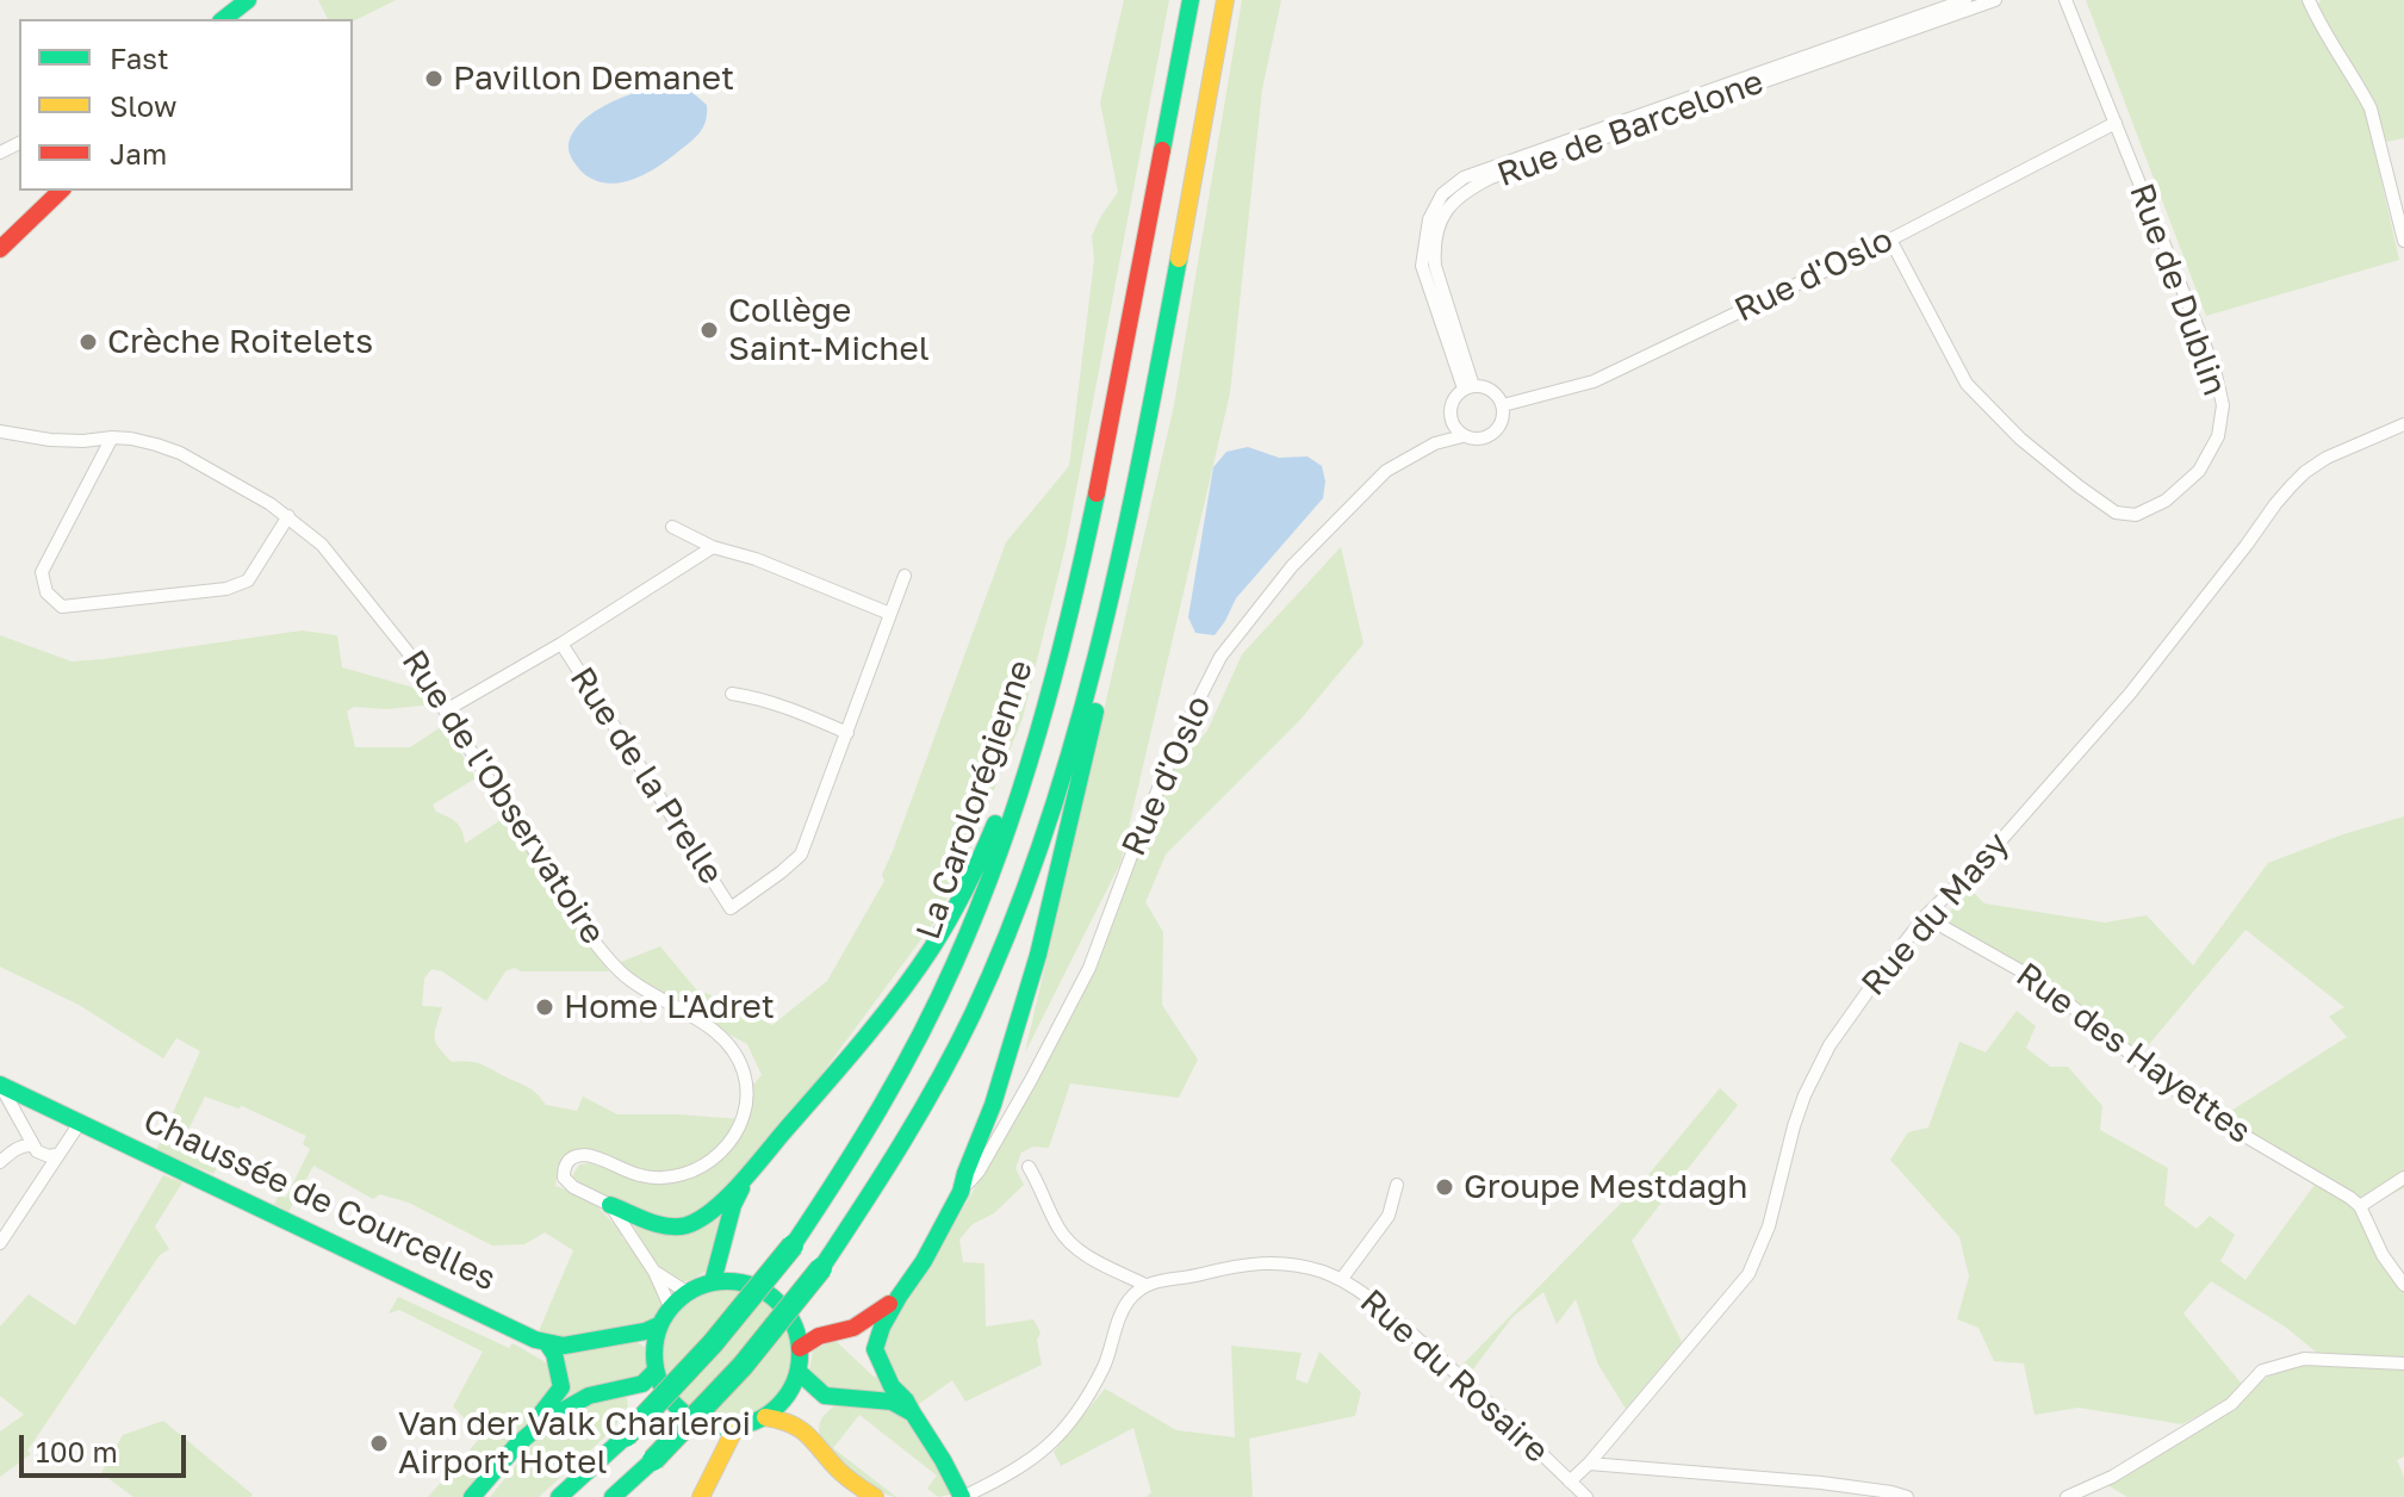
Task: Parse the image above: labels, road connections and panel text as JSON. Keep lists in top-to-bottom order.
{
  "streets": {
    "main road": ["La Carolorégienne", "Chaussée de Courcelles"],
    "street": [
      "Rue de Barcelone",
      "Rue d'Oslo",
      "Rue de Dublin",
      "Rue de la Prelle",
      "Rue de l'Observatoire",
      "Rue du Masy",
      "Rue des Hayettes",
      "Rue du Rosaire"
    ]
  },
  "crossings": [
    ["Rue de Barcelone", "Rue d'Oslo"],
    ["Rue d'Oslo", "Rue de Dublin"],
    ["Rue de l'Observatoire", "Chaussée de Courcelles"],
    ["Rue du Masy", "Rue des Hayettes"],
    ["Rue du Masy", "Rue du Rosaire"]
  ],
  "places": [
    "Pavillon Demanet",
    "Collège Saint-Michel",
    "Crèche Roitelets",
    "Home L'Adret",
    "Groupe Mestdagh",
    "Van der Valk Charleroi Airport Hotel"
  ],
  "legend": ["Fast", "Slow", "Jam"],
  "scale_bar": "100 m"
}
